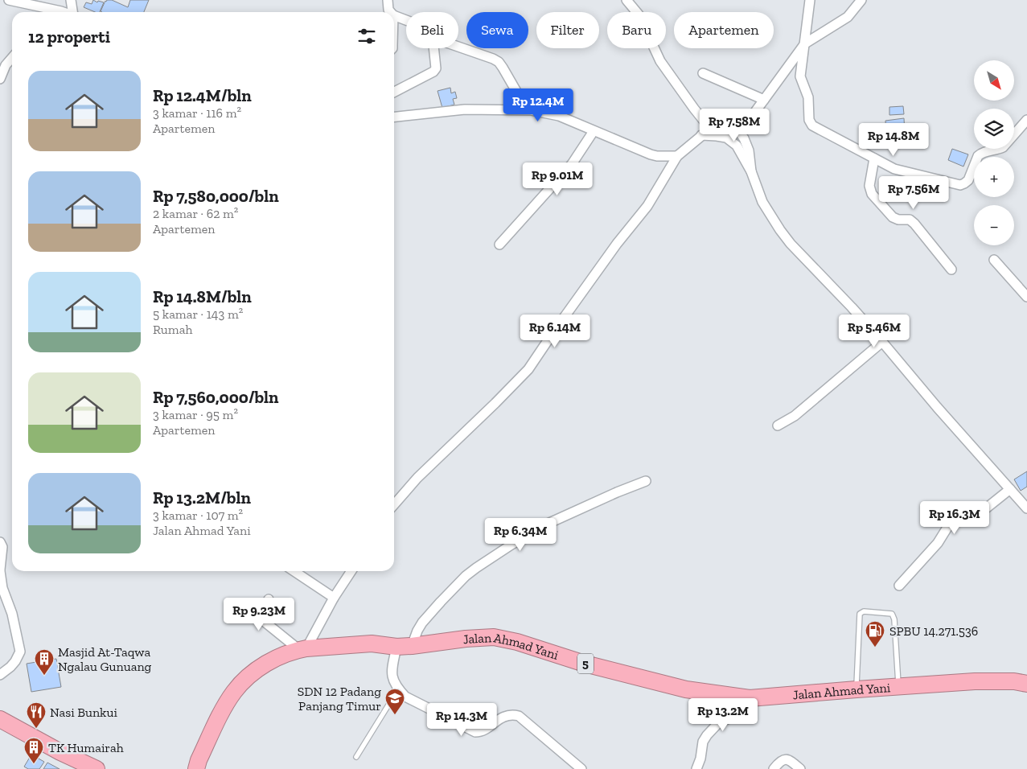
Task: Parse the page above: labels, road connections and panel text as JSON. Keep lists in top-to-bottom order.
{
  "streets": {
    "highway": ["Jalan Ahmad Yani", "5"]
  },
  "places": {
    "fuel station": ["SPBU 14.271.536"],
    "building": ["Masjid At-Taqwa Ngalau Gunuang", "TK Humairah"],
    "school or university": ["SDN 12 Padang Panjang Timur"],
    "restaurant": ["Nasi Bunkui"]
  },
  "north": "bottom right",
  "page": {
    "chip": [
      "Beli",
      "Sewa",
      "Filter",
      "Baru",
      "Apartemen"
    ],
    "heading": "12 properti",
    "map_buttons": ["+", "−"],
    "list": [
      {
        "name": "Rp 12.4M/bln",
        "note": "3 kamar · 116 m² · Apartemen"
      },
      {
        "name": "Rp 7,580,000/bln",
        "note": "2 kamar · 62 m² · Apartemen"
      },
      {
        "name": "Rp 14.8M/bln",
        "note": "5 kamar · 143 m² · Rumah"
      },
      {
        "name": "Rp 7,560,000/bln",
        "note": "3 kamar · 95 m² · Apartemen"
      },
      {
        "name": "Rp 13.2M/bln",
        "note": "3 kamar · 107 m² · Jalan Ahmad Yani"
      }
    ],
    "price": [
      "Rp 12.4M",
      "Rp 7.58M",
      "Rp 14.8M",
      "Rp 9.01M",
      "Rp 7.56M",
      "Rp 6.14M",
      "Rp 5.46M",
      "Rp 16.3M",
      "Rp 6.34M",
      "Rp 9.23M",
      "Rp 13.2M",
      "Rp 14.3M"
    ]
  }
}
